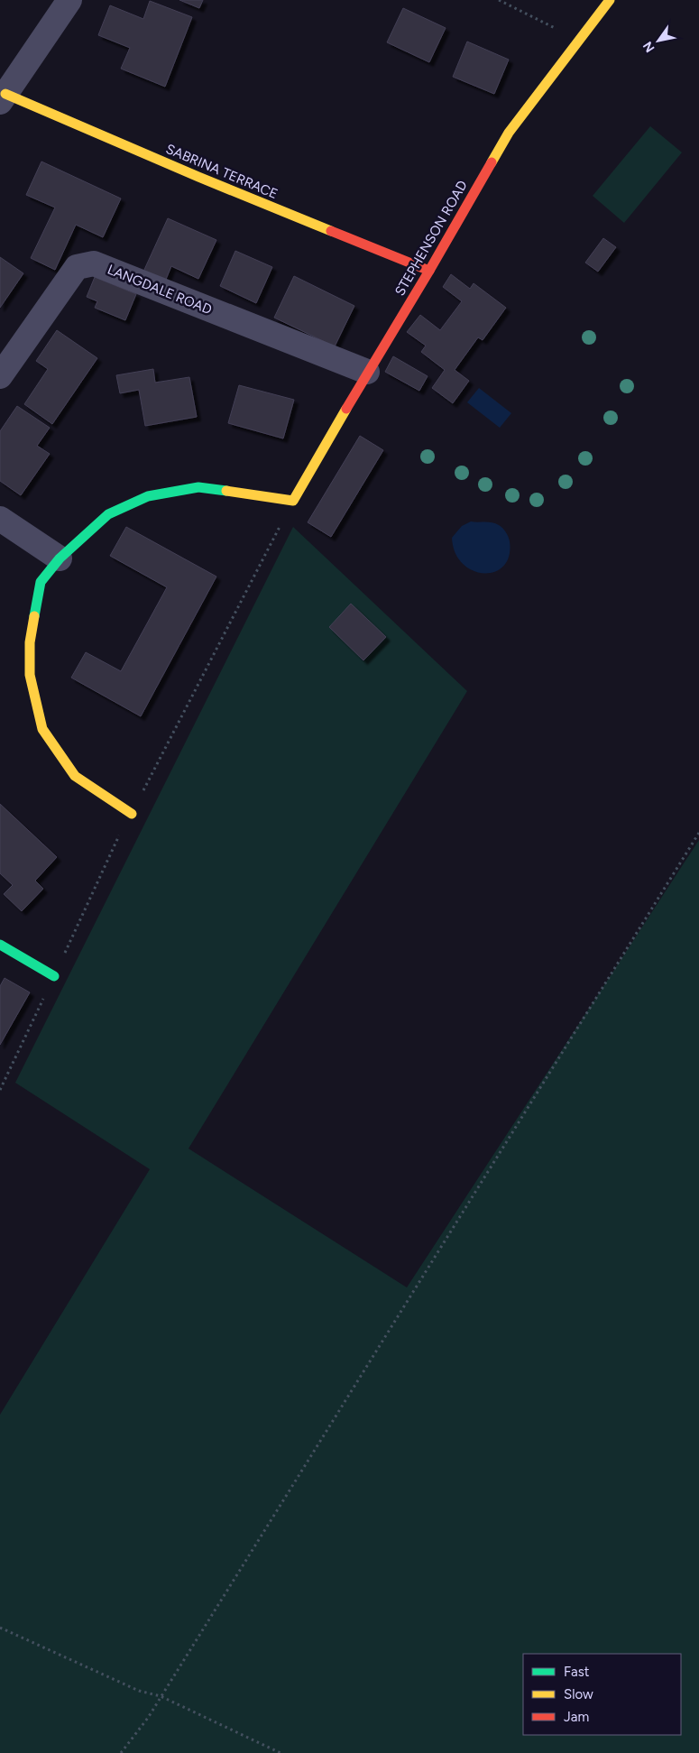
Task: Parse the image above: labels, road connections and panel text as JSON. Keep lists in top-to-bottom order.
{
  "streets": {
    "street": ["SABRINA TERRACE", "STEPHENSON ROAD", "LANGDALE ROAD"]
  },
  "crossings": [
    ["SABRINA TERRACE", "STEPHENSON ROAD"],
    ["STEPHENSON ROAD", "LANGDALE ROAD"]
  ],
  "legend": ["Fast", "Slow", "Jam"],
  "north": "bottom left"
}
